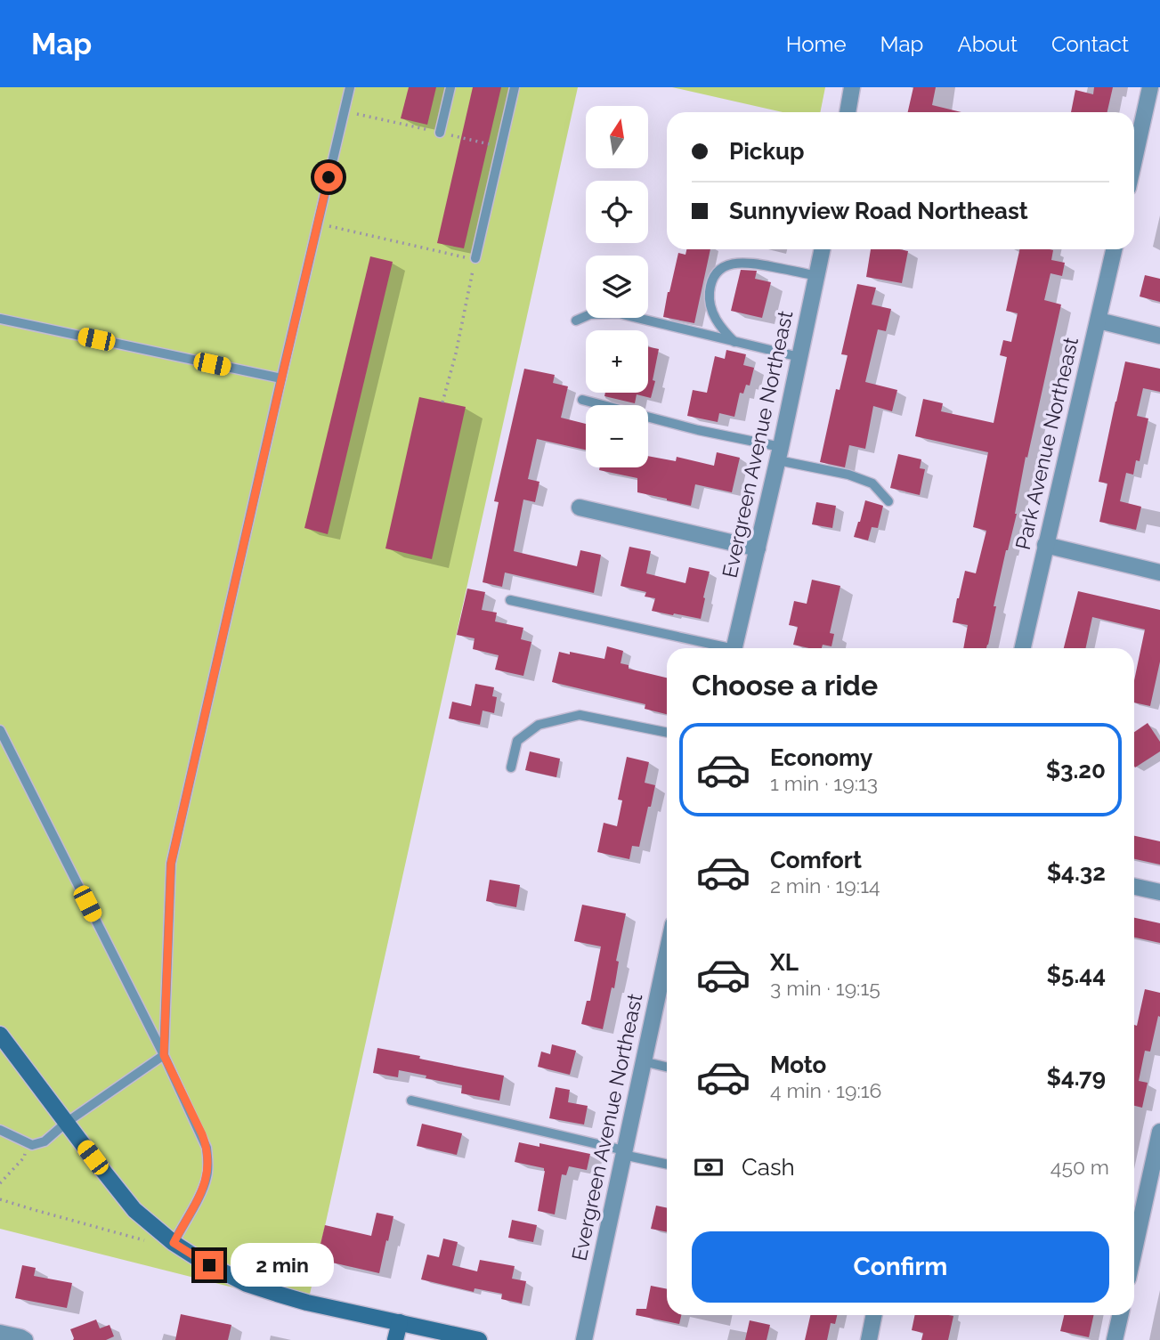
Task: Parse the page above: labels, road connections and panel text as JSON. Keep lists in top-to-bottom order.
{
  "streets": {
    "street": ["Park Avenue Northeast", "Evergreen Avenue Northeast"]
  },
  "north": "top",
  "page": {
    "header": "Map",
    "nav": [
      "Home",
      "Map",
      "About",
      "Contact"
    ],
    "map_buttons": ["+", "−"],
    "banner": ["Pickup", "Sunnyview Road Northeast"],
    "heading": "Choose a ride",
    "list": [
      {
        "name": "Economy",
        "note": "1 min · 19:13",
        "value": "$3.20"
      },
      {
        "name": "Comfort",
        "note": "2 min · 19:14",
        "value": "$4.32"
      },
      {
        "name": "XL",
        "note": "3 min · 19:15",
        "value": "$5.44"
      },
      {
        "name": "Moto",
        "note": "4 min · 19:16",
        "value": "$4.79"
      }
    ],
    "pay": ["Cash", "450 m"],
    "buttons": "Confirm",
    "bubble": "2 min"
  }
}
